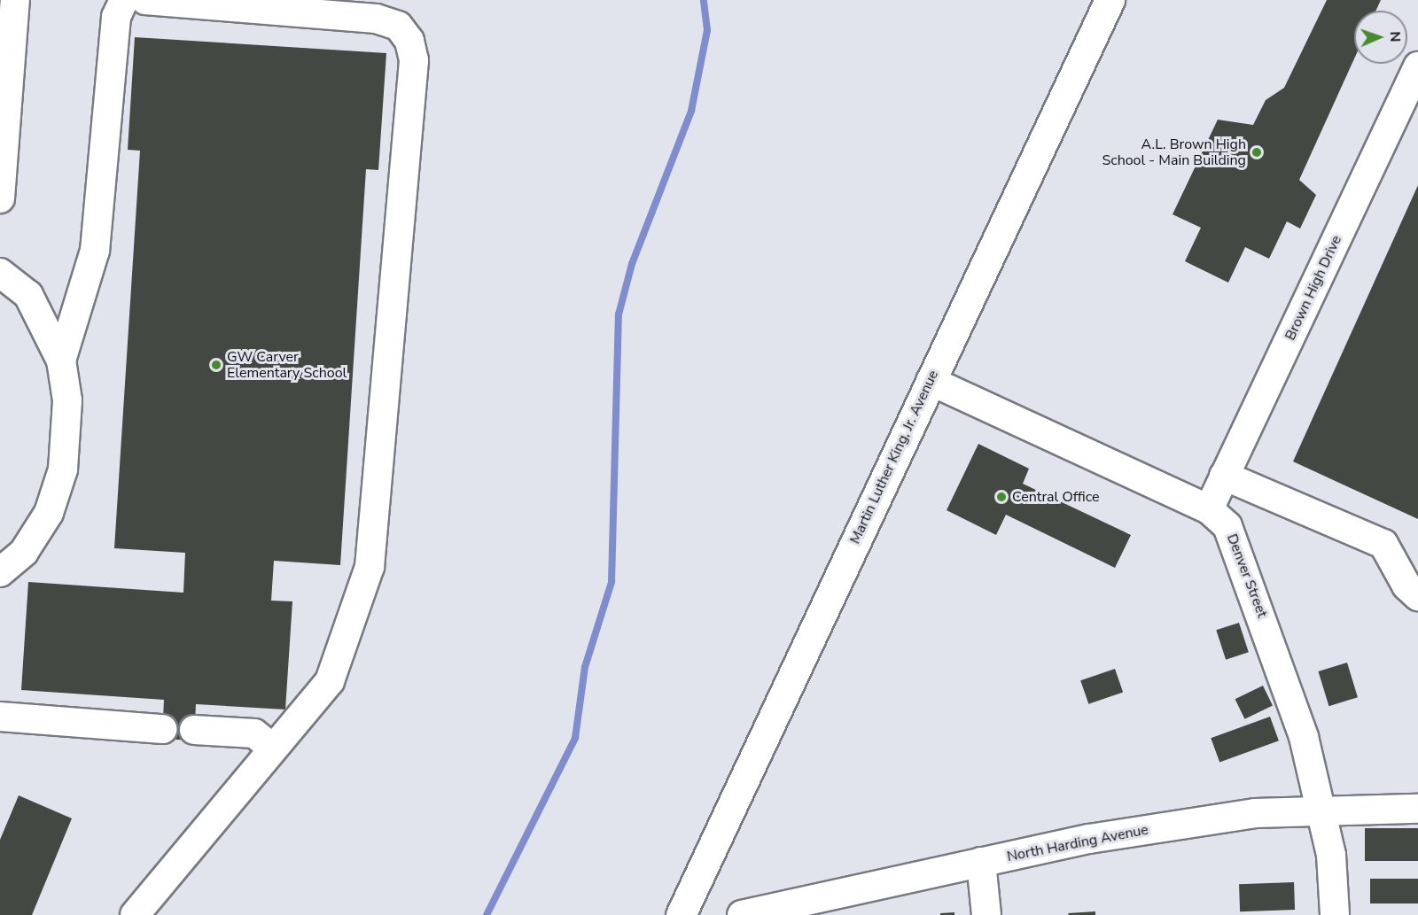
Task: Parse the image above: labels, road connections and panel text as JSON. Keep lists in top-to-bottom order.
{
  "streets": {
    "main road": ["Martin Luther King, Jr. Avenue"],
    "street": ["Brown High Drive", "Denver Street", "North Harding Avenue"]
  },
  "crossings": [
    ["Brown High Drive", "Denver Street"],
    ["Martin Luther King, Jr. Avenue", "Denver Street"],
    ["Denver Street", "North Harding Avenue"]
  ],
  "places": ["A.L. Brown High School - Main Building", "GW Carver Elementary School", "Central Office"],
  "north": "right"
}
